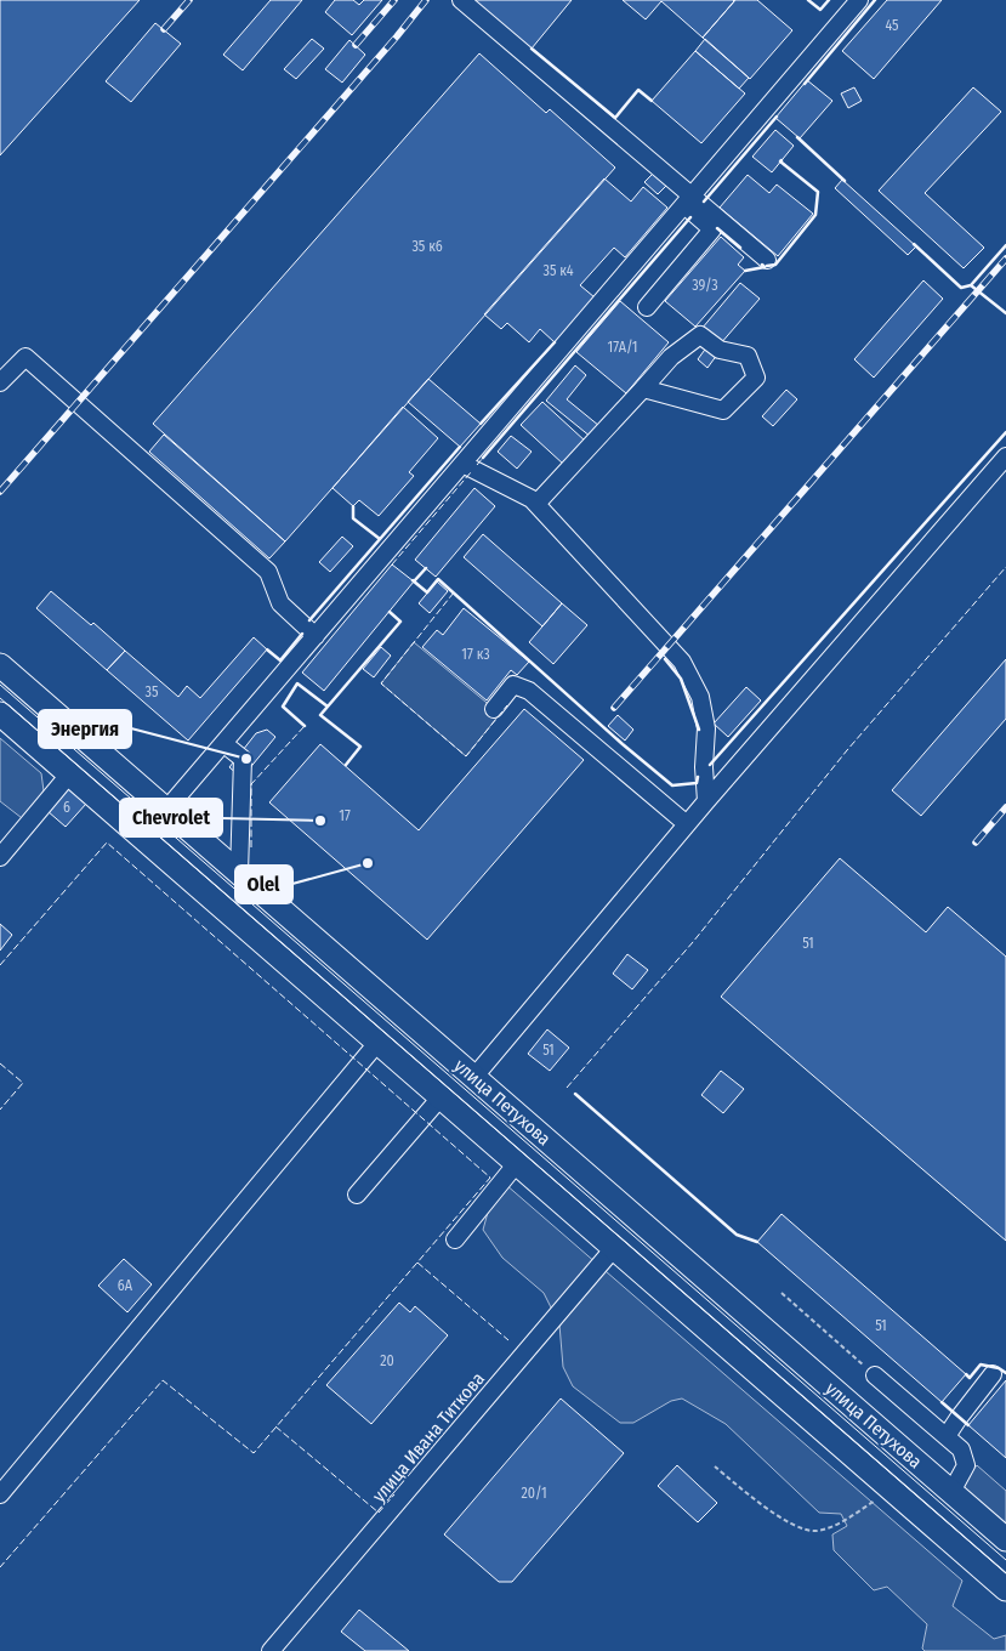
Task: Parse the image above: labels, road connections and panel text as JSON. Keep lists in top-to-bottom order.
{
  "streets": {
    "highway": ["улица Петухова"],
    "street": ["улица Ивана Титкова"]
  },
  "crossings": [
    ["улица Петухова", "улица Ивана Титкова"]
  ],
  "places": ["Энергия", "Chevrolet", "Olel"],
  "house_numbers": [
    "45",
    "35 к6",
    "35 к4",
    "39/3",
    "17А/1",
    "17 к3",
    "35",
    "6",
    "17",
    "51",
    "51",
    "6А",
    "51",
    "20",
    "20/1"
  ]
}
